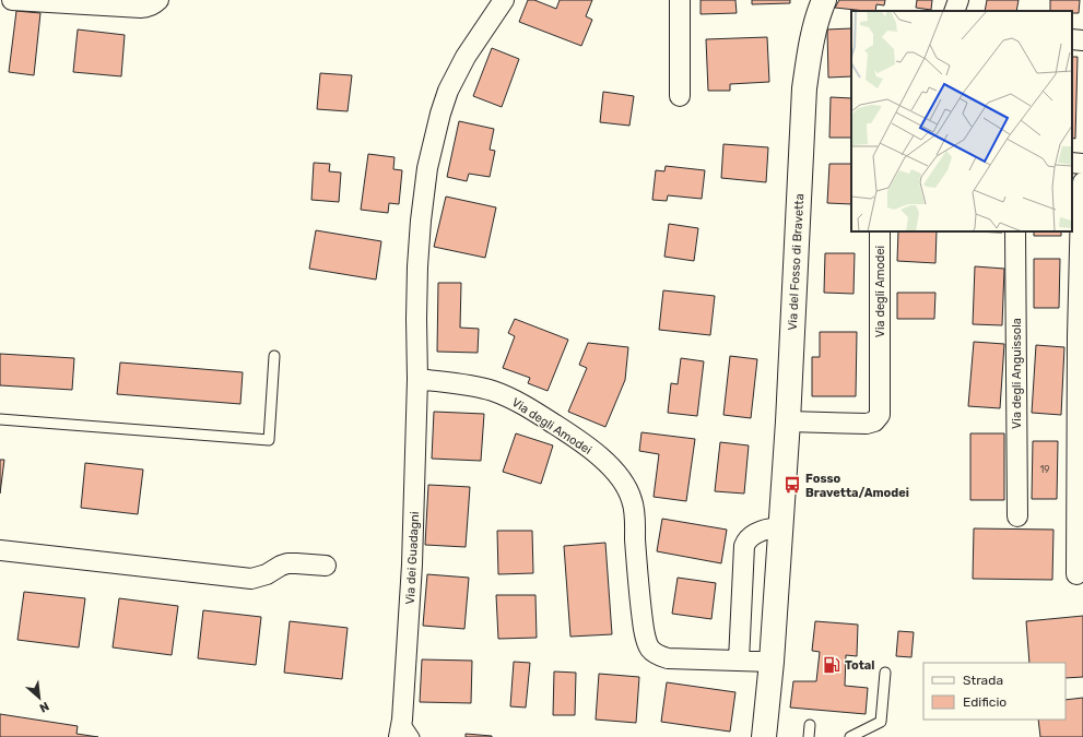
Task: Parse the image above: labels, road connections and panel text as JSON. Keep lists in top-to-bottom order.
{
  "streets": {
    "main road": ["Via del Fosso di Bravetta"],
    "street": ["Via degli Amodei", "Via degli Anguissola", "Via dei Guadagni"]
  },
  "crossings": [
    ["Via del Fosso di Bravetta", "Via degli Amodei"],
    ["Via degli Amodei", "Via dei Guadagni"]
  ],
  "places": {
    "bus stop": ["Fosso Bravetta/Amodei"],
    "fuel station": ["Total"]
  },
  "house_numbers": ["19"],
  "legend": ["Strada", "Edificio"],
  "north": "bottom right"
}
